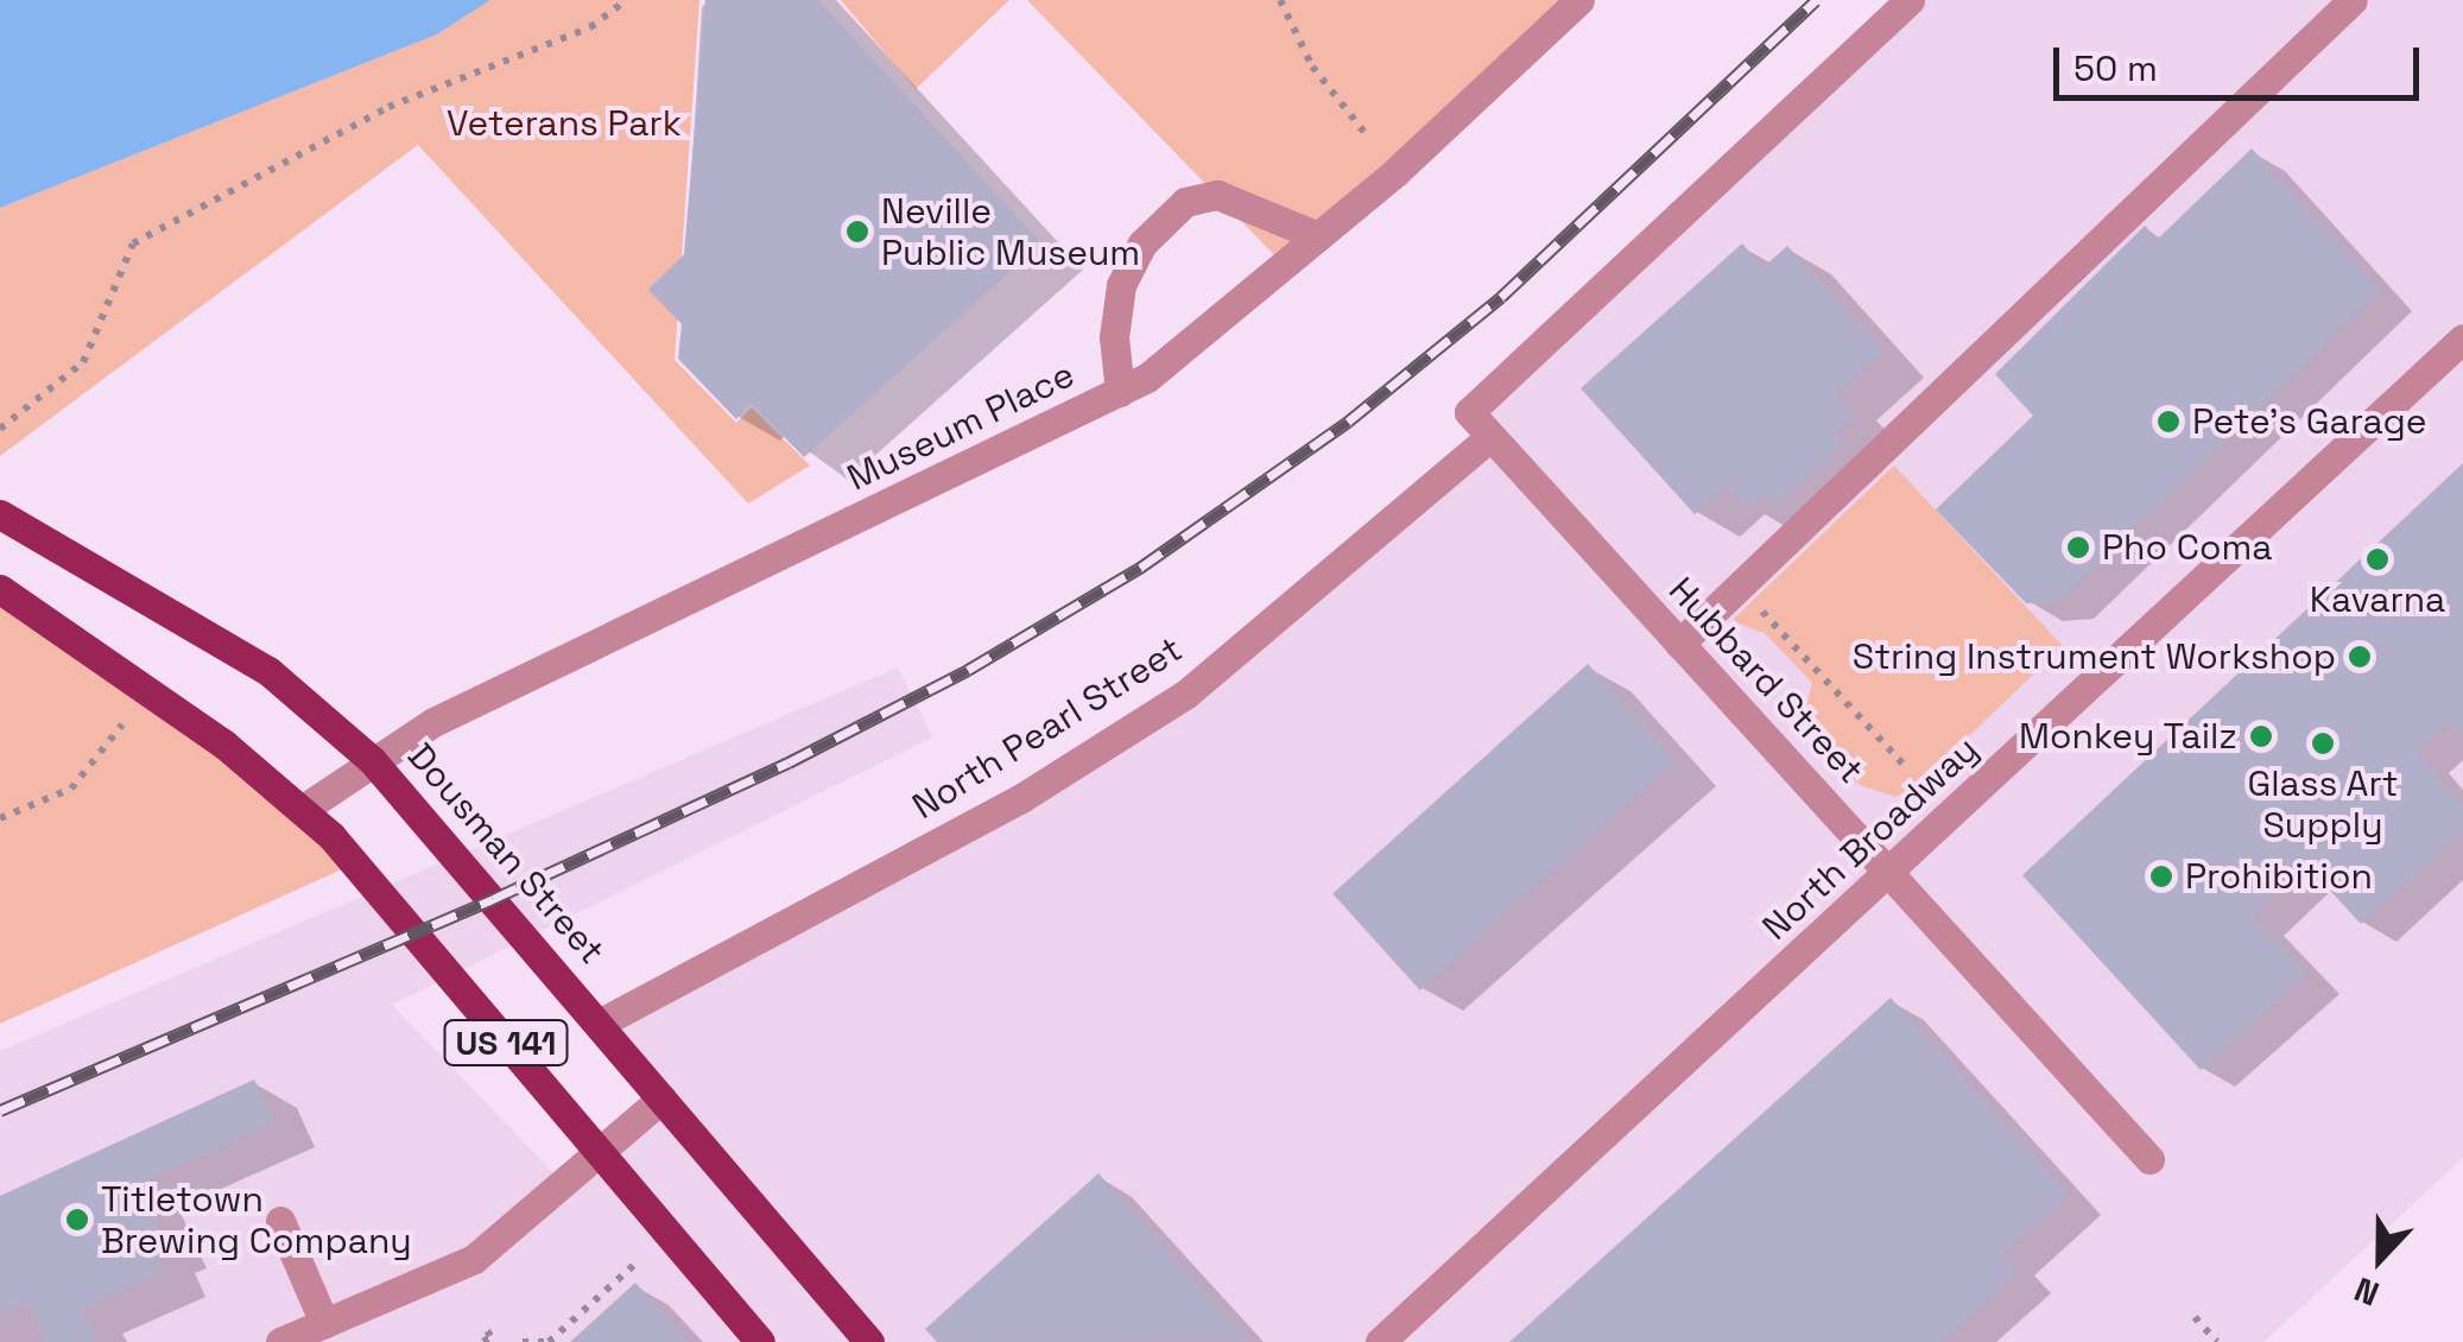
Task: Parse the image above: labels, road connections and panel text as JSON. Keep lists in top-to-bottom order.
{
  "streets": {
    "main road": ["Dousman Street", "US 141"],
    "street": [
      "Museum Place",
      "Hubbard Street",
      "North Pearl Street",
      "North Broadway"
    ]
  },
  "crossings": [
    ["Museum Place", "Dousman Street"],
    ["Museum Place", "US 141"],
    ["Hubbard Street", "North Pearl Street"],
    ["Hubbard Street", "North Broadway"],
    ["North Pearl Street", "Dousman Street"]
  ],
  "parks": ["Veterans Park"],
  "places": [
    "Neville Public Museum",
    "Pete's Garage",
    "Pho Coma",
    "Kavarna",
    "String Instrument Workshop",
    "Monkey Tailz",
    "Glass Art Supply",
    "Prohibition",
    "Titletown Brewing Company"
  ],
  "scale_bar": "50 m",
  "north": "bottom"
}
